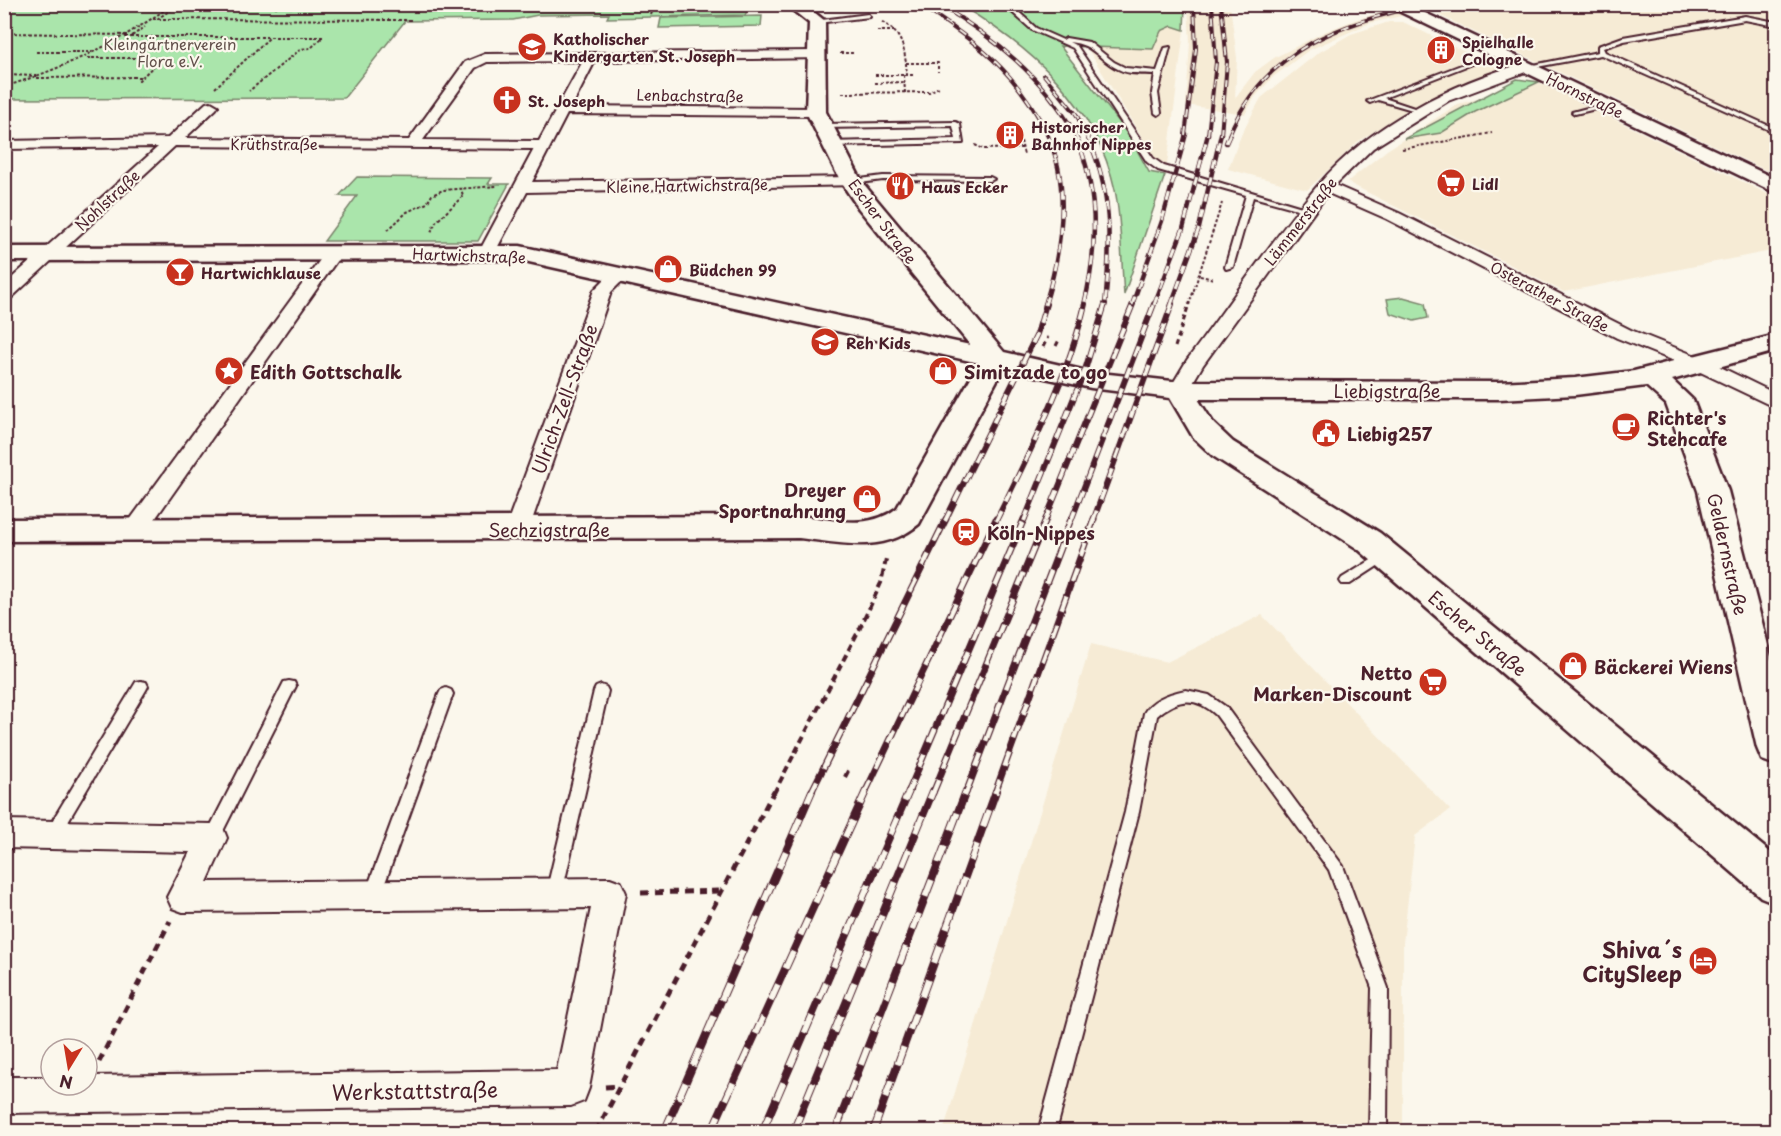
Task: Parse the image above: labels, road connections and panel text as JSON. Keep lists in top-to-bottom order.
{
  "streets": {
    "street": [
      "Lenbachstraße",
      "Hornstraße",
      "Krüthstraße",
      "Kleine Hartwichstraße",
      "Nohlstraße",
      "Escher Straße",
      "Lämmerstraße",
      "Hartwichstraße",
      "Osterather Straße",
      "Liebigstraße",
      "Ulrich-Zell-Straße",
      "Sechzigstraße",
      "Geldernstraße",
      "Werkstattstraße"
    ]
  },
  "crossings": [
    ["Lenbachstraße", "Escher Straße"],
    ["Hornstraße", "Lämmerstraße"],
    ["Krüthstraße", "Nohlstraße"],
    ["Kleine Hartwichstraße", "Escher Straße"],
    ["Nohlstraße", "Hartwichstraße"],
    ["Escher Straße", "Lämmerstraße"],
    ["Escher Straße", "Hartwichstraße"],
    ["Escher Straße", "Liebigstraße"],
    ["Lämmerstraße", "Osterather Straße"],
    ["Lämmerstraße", "Liebigstraße"],
    ["Hartwichstraße", "Liebigstraße"],
    ["Hartwichstraße", "Ulrich-Zell-Straße"],
    ["Osterather Straße", "Liebigstraße"],
    ["Liebigstraße", "Geldernstraße"],
    ["Ulrich-Zell-Straße", "Sechzigstraße"]
  ],
  "parks": ["Kleingärtnerverein Flora e.V."],
  "places": {
    "school or university": ["Katholischer Kindergarten St. Joseph", "Reh Kids"],
    "building": ["Spielhalle Cologne", "Historischer Bahnhof Nippes"],
    "church": ["St. Joseph"],
    "supermarket": ["Lidl", "Netto Marken-Discount"],
    "restaurant": ["Haus Ecker"],
    "shop": [
      "Büdchen 99",
      "Simitzade to go",
      "Dreyer Sportnahrung",
      "Bäckerei Wiens"
    ],
    "bar": ["Hartwichklause"],
    "place": ["Edith Gottschalk"],
    "cafe": ["Richter's Stehcafe"],
    "public building": ["Liebig257"],
    "station": ["Köln-Nippes"],
    "hotel": ["Shiva´s CitySleep"]
  },
  "north": "bottom"
}
